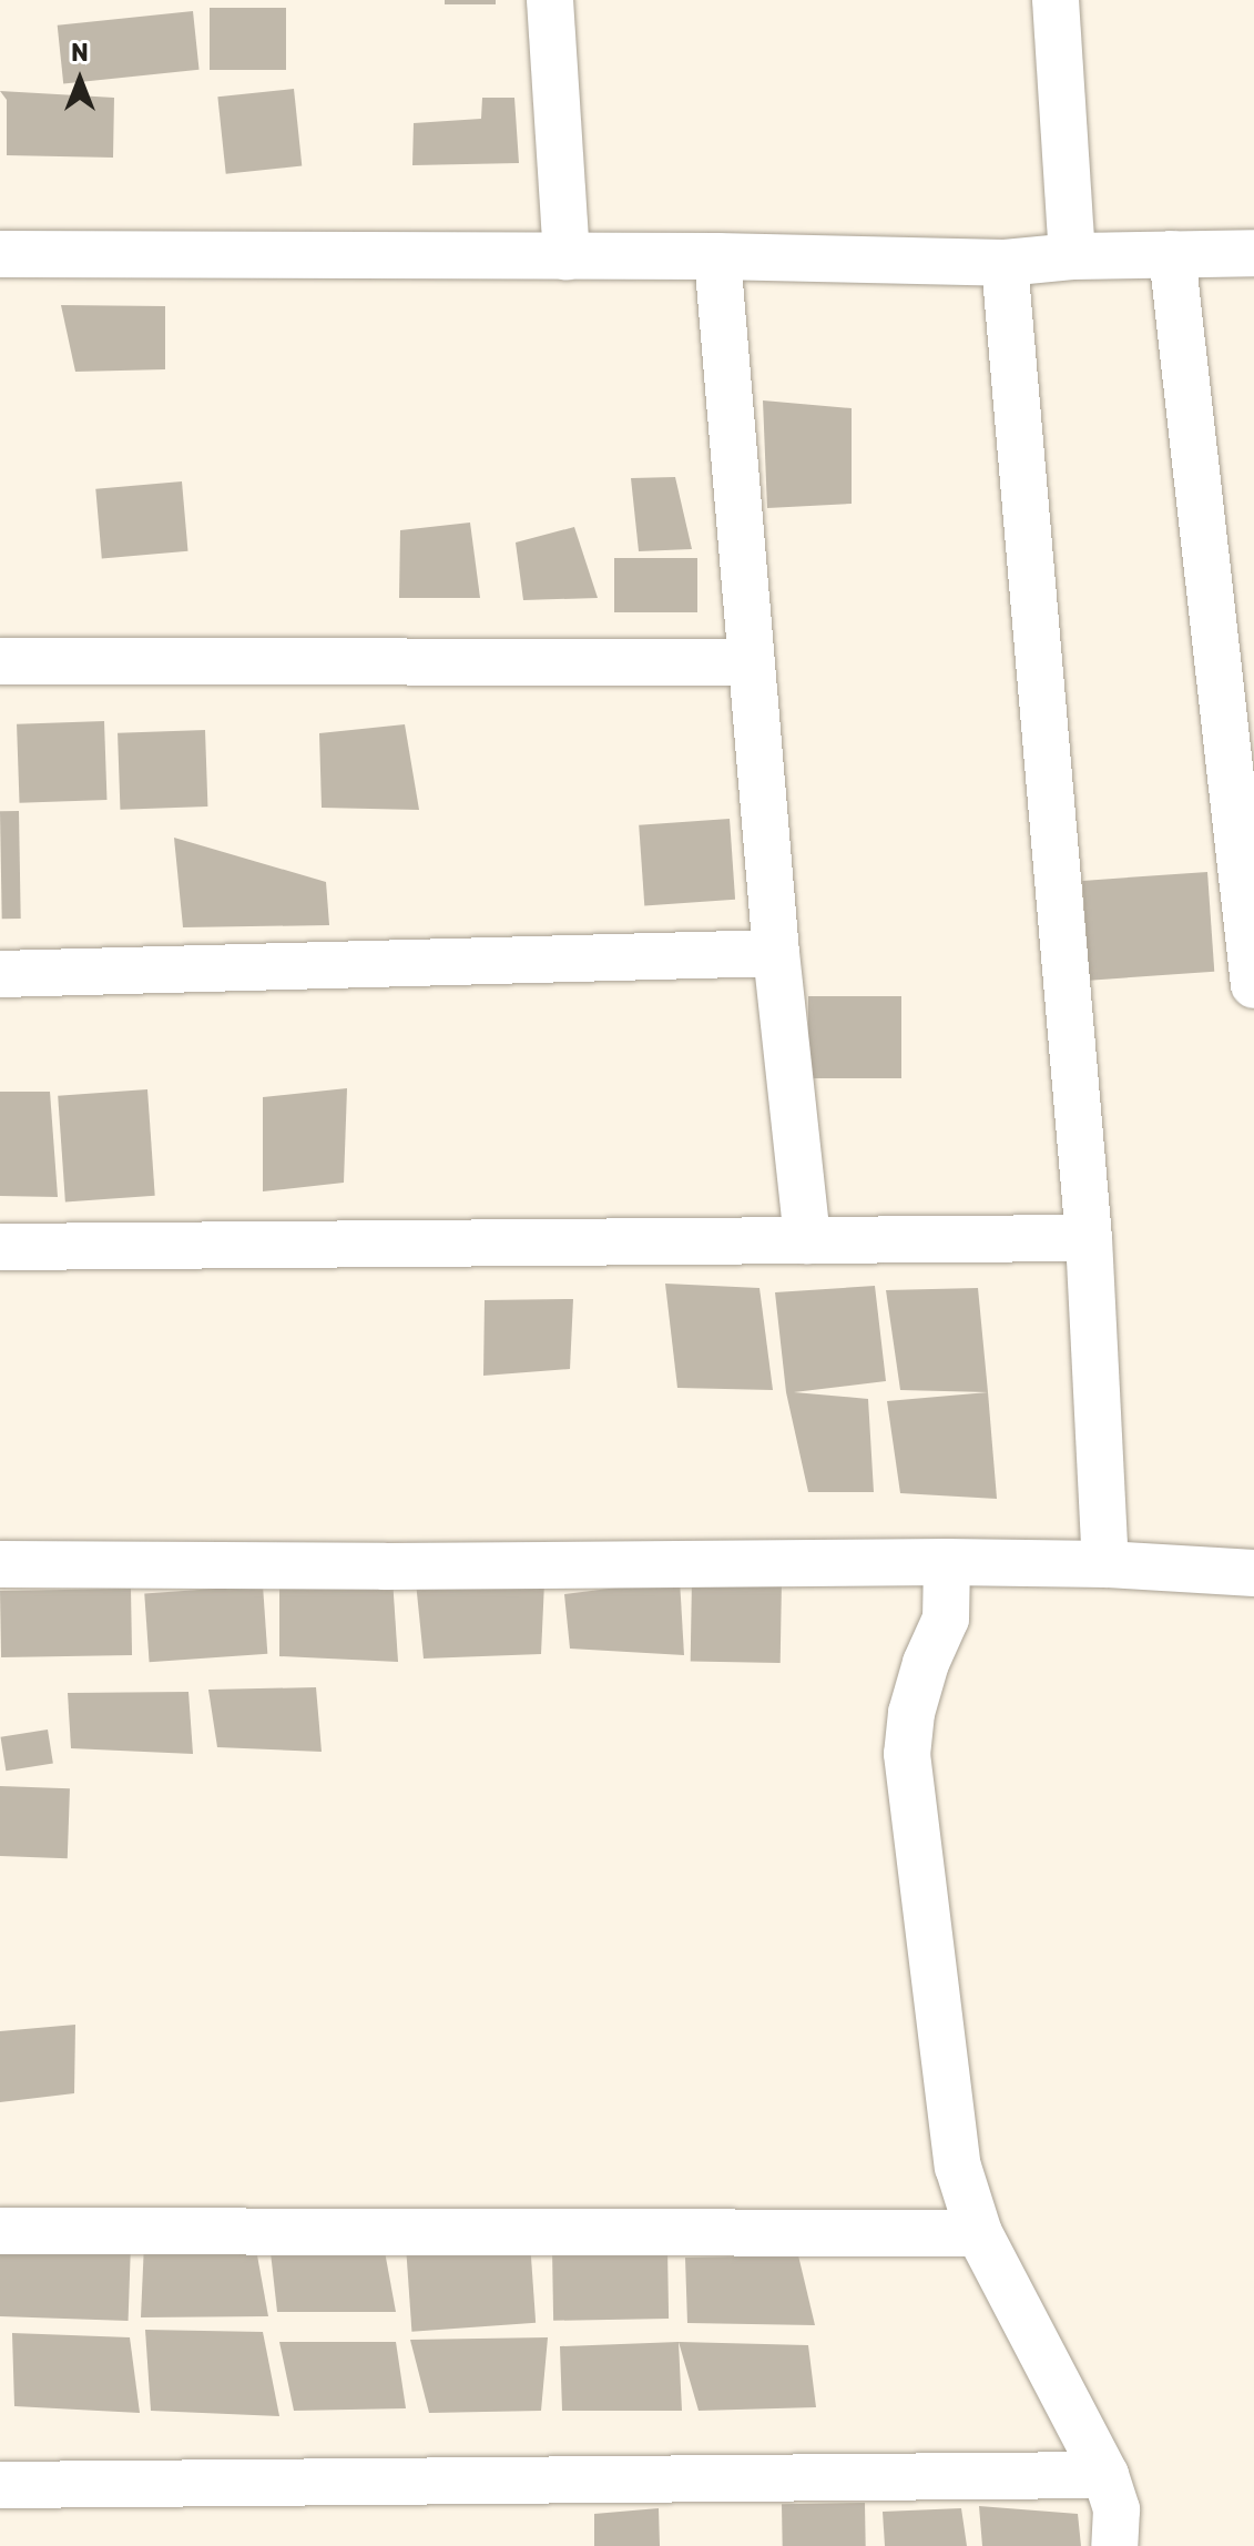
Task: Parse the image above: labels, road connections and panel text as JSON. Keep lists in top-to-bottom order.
{
  "north": "top"
}
